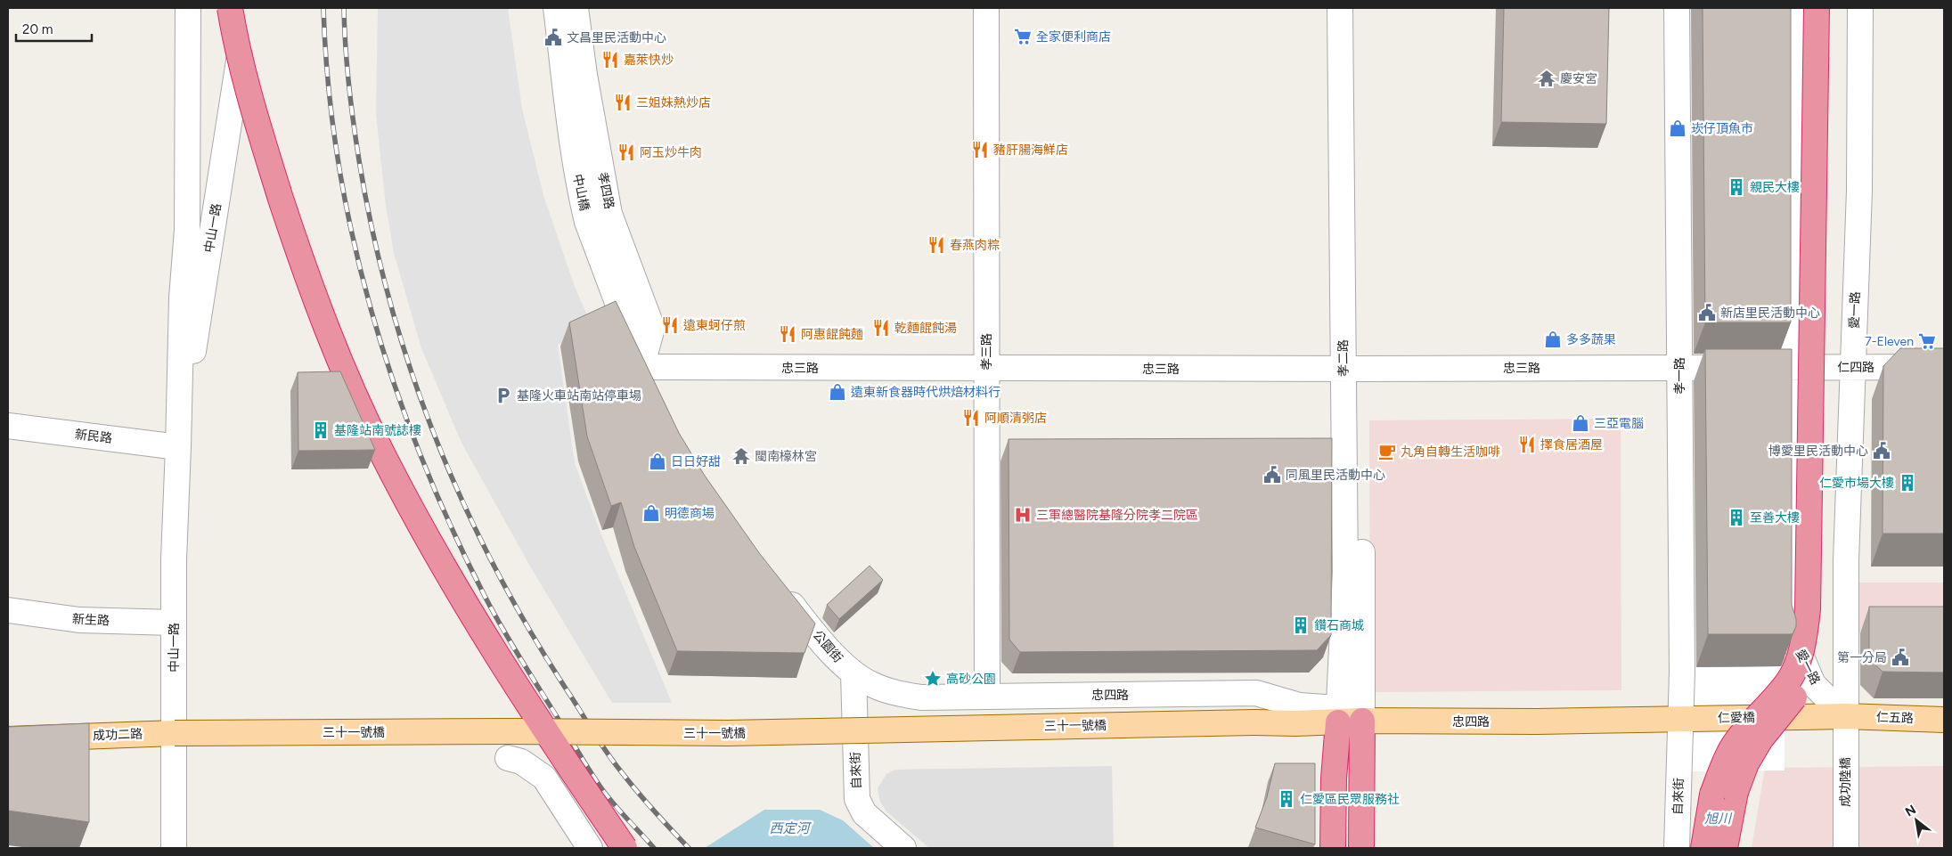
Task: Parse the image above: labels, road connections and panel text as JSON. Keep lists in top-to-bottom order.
{
  "streets": {
    "main road": [
      "忠四路",
      "仁愛橋",
      "仁五路",
      "三十一號橋",
      "成功二路"
    ],
    "street": [
      "孝四路",
      "中山橋",
      "中山一路",
      "愛一路",
      "孝三路",
      "孝二路",
      "仁四路",
      "忠三路",
      "孝一路",
      "新民路",
      "新生路",
      "公園街",
      "自來街",
      "成功陸橋"
    ]
  },
  "crossings": [
    ["孝四路", "中山橋"],
    ["孝四路", "忠三路"],
    ["中山橋", "忠三路"],
    ["中山一路", "新民路"],
    ["中山一路", "新生路"],
    ["中山一路", "三十一號橋"],
    ["中山一路", "成功二路"],
    ["愛一路", "仁四路"],
    ["愛一路", "仁愛橋"],
    ["愛一路", "仁五路"],
    ["愛一路", "成功陸橋"],
    ["孝三路", "忠三路"],
    ["孝三路", "公園街"],
    ["孝三路", "忠四路"],
    ["孝二路", "忠三路"],
    ["孝二路", "忠四路"],
    ["仁四路", "忠三路"],
    ["仁四路", "孝一路"],
    ["忠三路", "孝一路"],
    ["孝一路", "忠四路"],
    ["孝一路", "仁愛橋"],
    ["孝一路", "自來街"],
    ["公園街", "忠四路"],
    ["公園街", "自來街"],
    ["忠四路", "仁愛橋"],
    ["忠四路", "三十一號橋"],
    ["仁愛橋", "仁五路"],
    ["仁愛橋", "成功陸橋"],
    ["仁五路", "成功陸橋"],
    ["三十一號橋", "成功二路"]
  ],
  "water": ["旭川", "西定河"],
  "places": {
    "supermarket": ["全家便利商店", "7-Eleven"],
    "public building": [
      "文昌里民活動中心",
      "新店里民活動中心",
      "博愛里民活動中心",
      "同風里民活動中心",
      "第一分局"
    ],
    "restaurant": [
      "嘉萊快炒",
      "三姐妹熱炒店",
      "豬肝腸海鮮店",
      "阿玉炒牛肉",
      "春燕肉粽",
      "遠東蚵仔煎",
      "乾麵餛飩湯",
      "阿惠餛飩麵",
      "阿順清粥店",
      "擇食居酒屋"
    ],
    "temple": ["慶安宮", "閩南檺林宮"],
    "shop": [
      "崁仔頂魚市",
      "多多蔬果",
      "遠東新食器時代烘焙材料行",
      "三亞電腦",
      "日日好甜",
      "明德商場"
    ],
    "building": [
      "親民大樓",
      "基隆站南號誌樓",
      "仁愛市場大樓",
      "至善大樓",
      "鑽石商城",
      "仁愛區民眾服務社"
    ],
    "parking": ["基隆火車站南站停車場"],
    "cafe": ["丸角自轉生活咖啡"],
    "hospital": ["三軍總醫院基隆分院孝二院區"],
    "place": ["高砂公園"]
  },
  "scale_bar": "20 m",
  "north": "top left"
}
